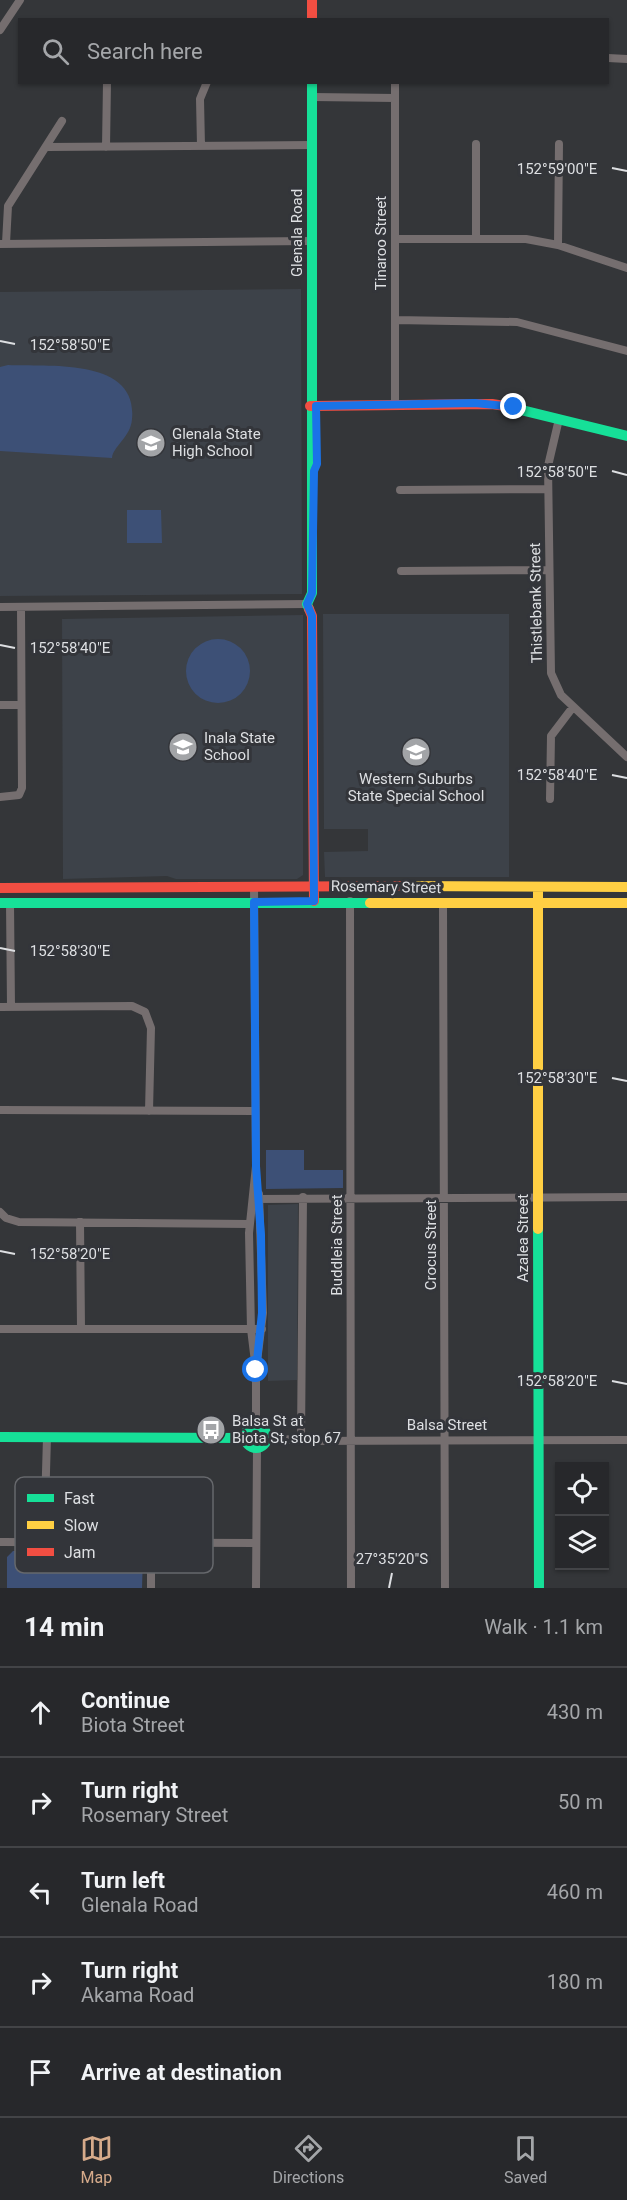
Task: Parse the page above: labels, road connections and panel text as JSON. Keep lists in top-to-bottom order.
{
  "streets": {
    "street": [
      "Glenala Road",
      "Tinaroo Street",
      "Thistlebank Street",
      "Rosemary Street",
      "Azalea Street",
      "Buddleia Street",
      "Crocus Street",
      "Balsa Street"
    ]
  },
  "crossings": [
    ["Glenala Road", "Rosemary Street"],
    ["Rosemary Street", "Azalea Street"],
    ["Rosemary Street", "Buddleia Street"],
    ["Rosemary Street", "Crocus Street"],
    ["Azalea Street", "Balsa Street"],
    ["Buddleia Street", "Balsa Street"],
    ["Crocus Street", "Balsa Street"]
  ],
  "places": {
    "school or university": ["Glenala State High School", "Inala State School", "Western Suburbs State Special School"],
    "bus stop": ["Balsa St at Biota St, stop 67"]
  },
  "legend": ["Fast", "Slow", "Jam"],
  "page": {
    "search": "Search here",
    "heading": ["14 min", "Walk · 1.1 km"],
    "list": [
      ["Continue", "Biota Street", "430 m"],
      ["Turn right", "Rosemary Street", "50 m"],
      ["Turn left", "Glenala Road", "460 m"],
      ["Turn right", "Akama Road", "180 m"],
      "Arrive at destination"
    ],
    "nav": ["Map", "Directions", "Saved"]
  },
  "coordinates": [
    "152°59'00\"E",
    "152°58'50\"E",
    "152°58'40\"E",
    "152°58'30\"E",
    "152°58'20\"E",
    "27°35'20\"S"
  ]
}
